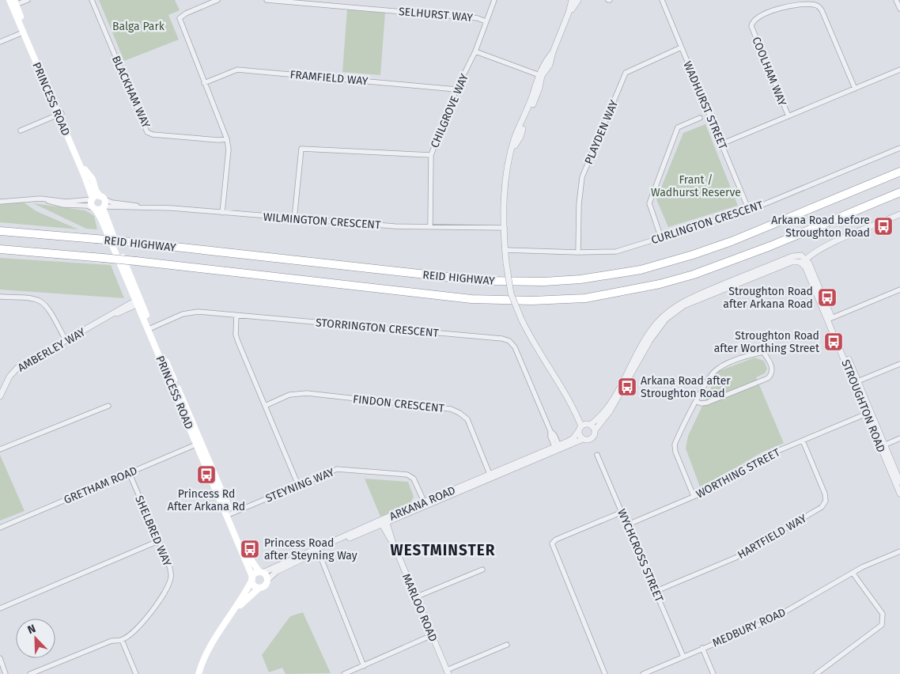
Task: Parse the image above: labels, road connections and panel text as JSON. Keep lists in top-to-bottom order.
{
  "streets": {
    "highway": ["REID HIGHWAY"],
    "main road": ["PRINCESS ROAD"],
    "street": [
      "SELHURST WAY",
      "COOLHAM WAY",
      "FRAMFIELD WAY",
      "BLACKHAM WAY",
      "WADHURST STREET",
      "CHILGROVE WAY",
      "PLAYDEN WAY",
      "WILMINGTON CRESCENT",
      "CURLINGTON CRESCENT",
      "STORRINGTON CRESCENT",
      "AMBERLEY WAY",
      "FINDON CRESCENT",
      "STROUGHTON ROAD",
      "WORTHING STREET",
      "GRETHAM ROAD",
      "STEYNING WAY",
      "ARKANA ROAD",
      "SHELBRED WAY",
      "HARTFIELD WAY",
      "WYCHCROSS STREET",
      "MARLOO ROAD",
      "MEDBURY ROAD"
    ]
  },
  "crossings": [
    ["SELHURST WAY", "CHILGROVE WAY"],
    ["FRAMFIELD WAY", "CHILGROVE WAY"],
    ["PRINCESS ROAD", "WILMINGTON CRESCENT"],
    ["PRINCESS ROAD", "STORRINGTON CRESCENT"],
    ["PRINCESS ROAD", "AMBERLEY WAY"],
    ["PRINCESS ROAD", "GRETHAM ROAD"],
    ["PRINCESS ROAD", "STEYNING WAY"],
    ["PRINCESS ROAD", "ARKANA ROAD"],
    ["WADHURST STREET", "PLAYDEN WAY"],
    ["WADHURST STREET", "CURLINGTON CRESCENT"],
    ["CHILGROVE WAY", "WILMINGTON CRESCENT"],
    ["PLAYDEN WAY", "CURLINGTON CRESCENT"],
    ["STORRINGTON CRESCENT", "ARKANA ROAD"],
    ["FINDON CRESCENT", "ARKANA ROAD"],
    ["STROUGHTON ROAD", "WORTHING STREET"],
    ["WORTHING STREET", "HARTFIELD WAY"],
    ["WORTHING STREET", "WYCHCROSS STREET"],
    ["GRETHAM ROAD", "SHELBRED WAY"],
    ["STEYNING WAY", "ARKANA ROAD"],
    ["ARKANA ROAD", "MARLOO ROAD"],
    ["HARTFIELD WAY", "WYCHCROSS STREET"],
    ["WYCHCROSS STREET", "MEDBURY ROAD"]
  ],
  "districts": ["WESTMINSTER"],
  "parks": ["Balga Park", "Frant / Wadhurst Reserve"],
  "places": {
    "bus stop": [
      "Arkana Road before Stroughton Road",
      "Stroughton Road after Arkana Road",
      "Stroughton Road after Worthing Street",
      "Arkana Road after Stroughton Road",
      "Princess Rd After Arkana Rd",
      "Princess Road after Steyning Way"
    ]
  },
  "north": "top left"
}
